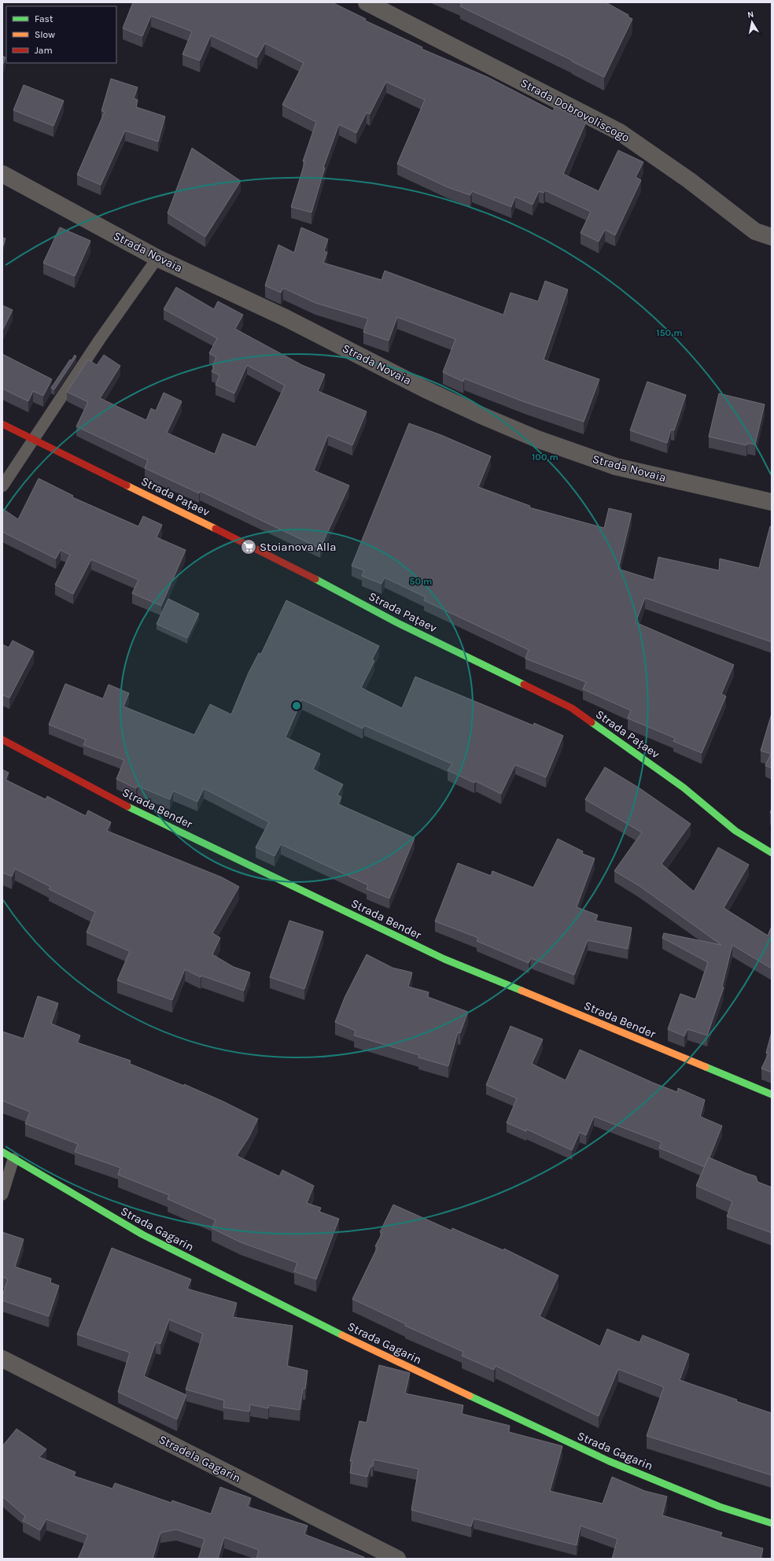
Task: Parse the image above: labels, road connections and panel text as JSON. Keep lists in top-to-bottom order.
{
  "streets": {
    "street": [
      "Strada Dobrovoliscogo",
      "Strada Novaia",
      "Strada Pațaev",
      "Strada Bender",
      "Strada Gagarin",
      "Stradela Gagarin"
    ]
  },
  "places": {
    "supermarket": ["Stoianova Alla"]
  },
  "legend": ["Fast", "Slow", "Jam"],
  "north": "top",
  "rings": ["150 m", "100 m", "50 m"]
}
